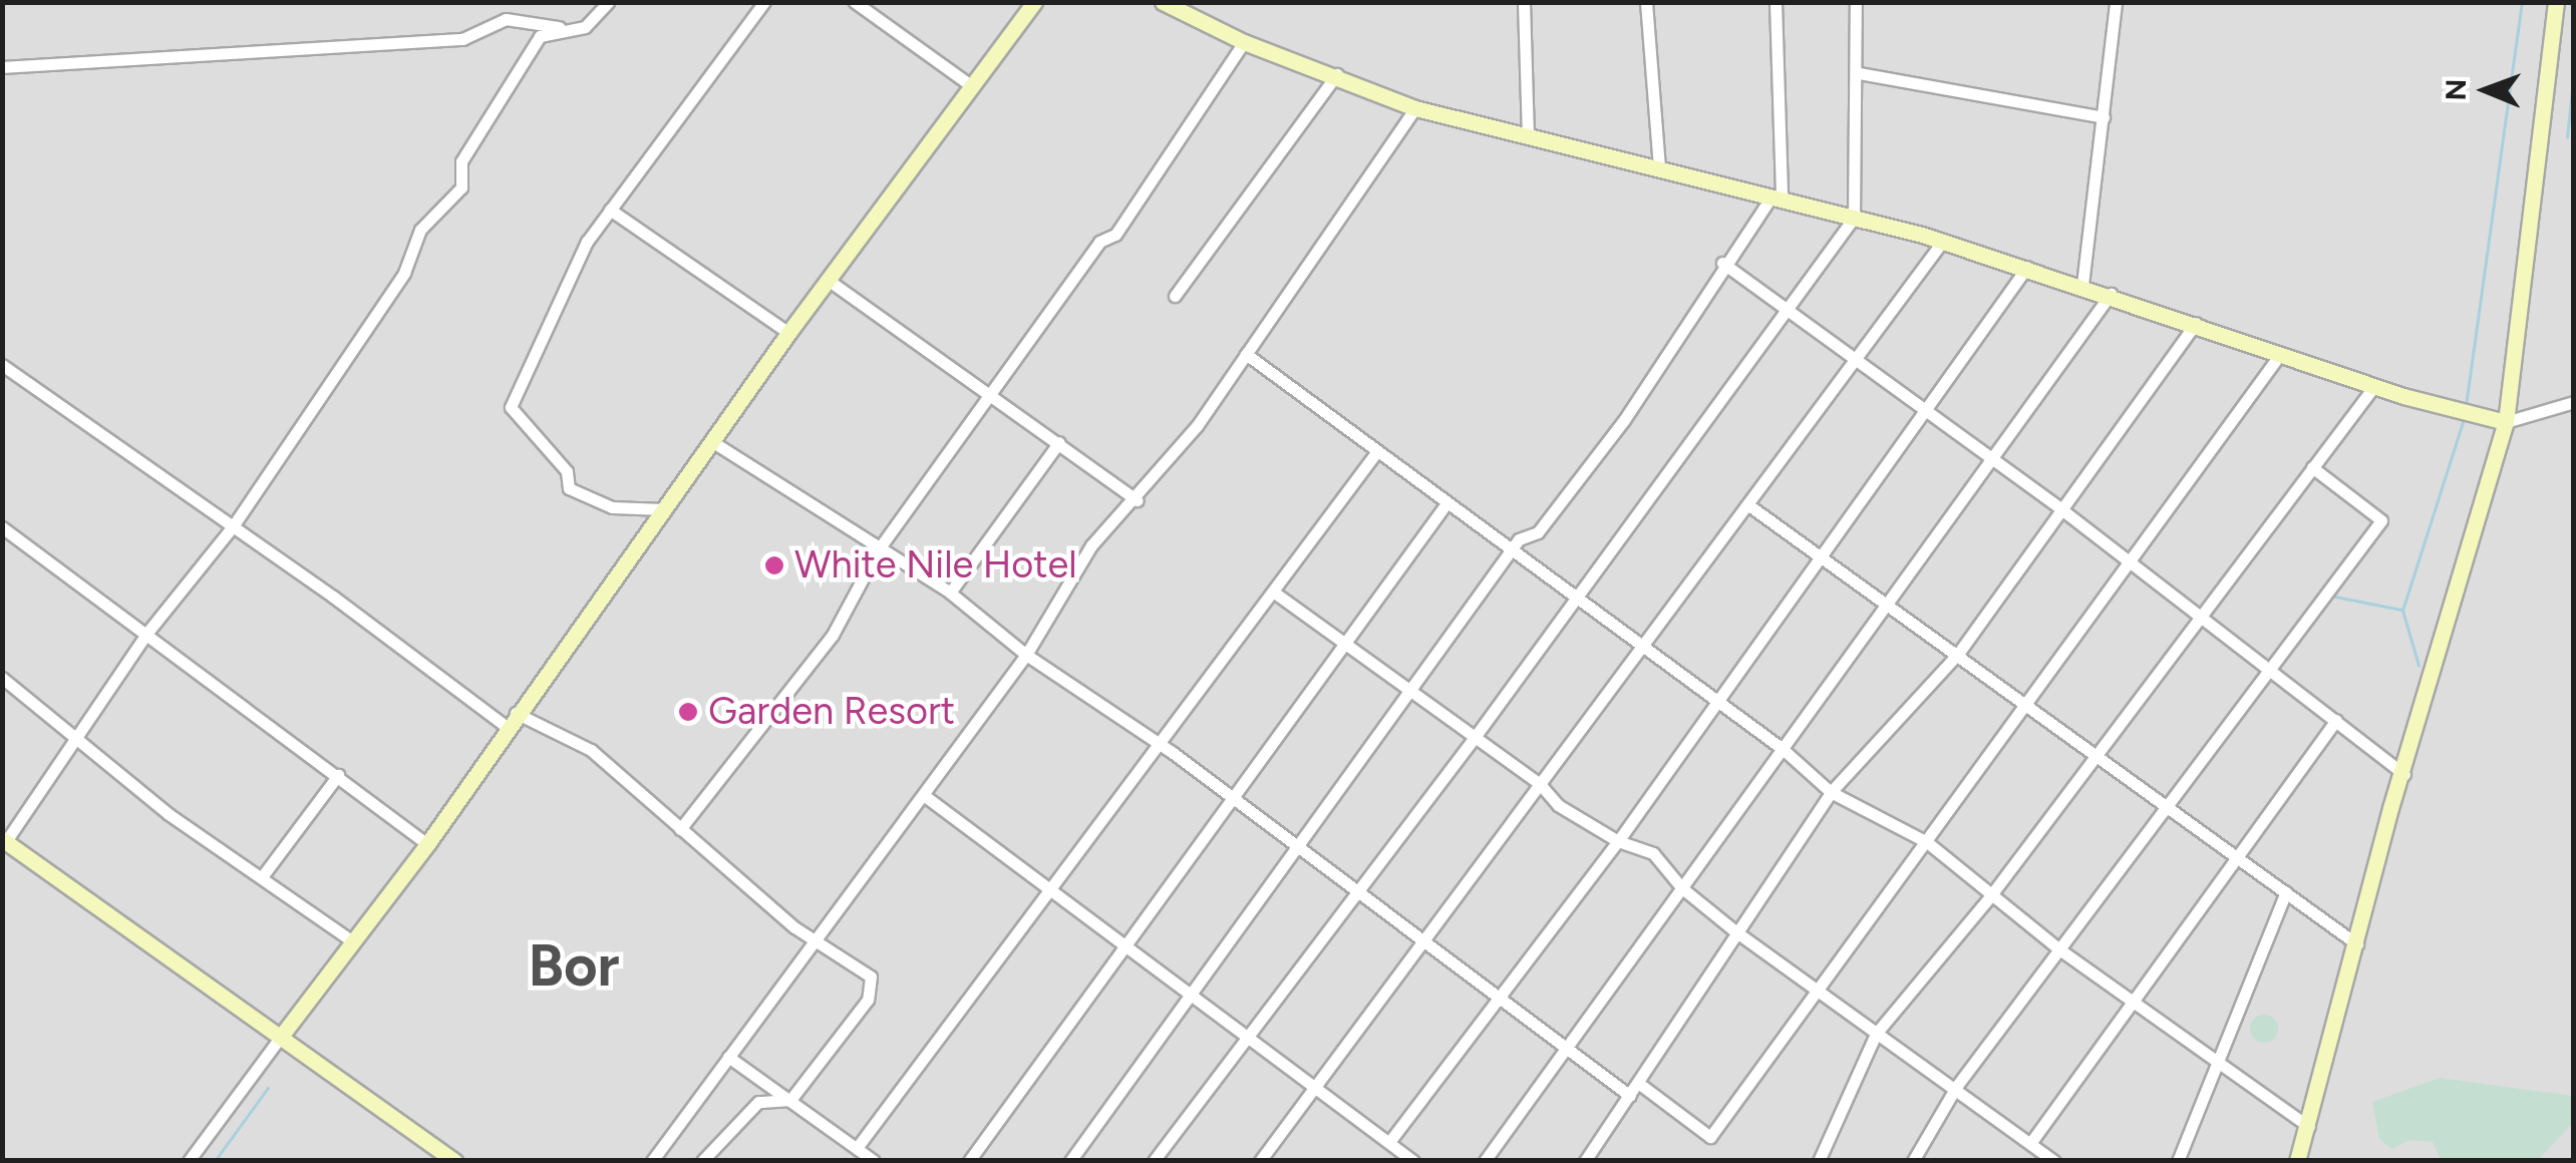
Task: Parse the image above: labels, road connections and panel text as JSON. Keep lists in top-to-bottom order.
{
  "districts": ["Bor"],
  "places": ["White Nile Hotel", "Garden Resort"],
  "north": "left"
}
